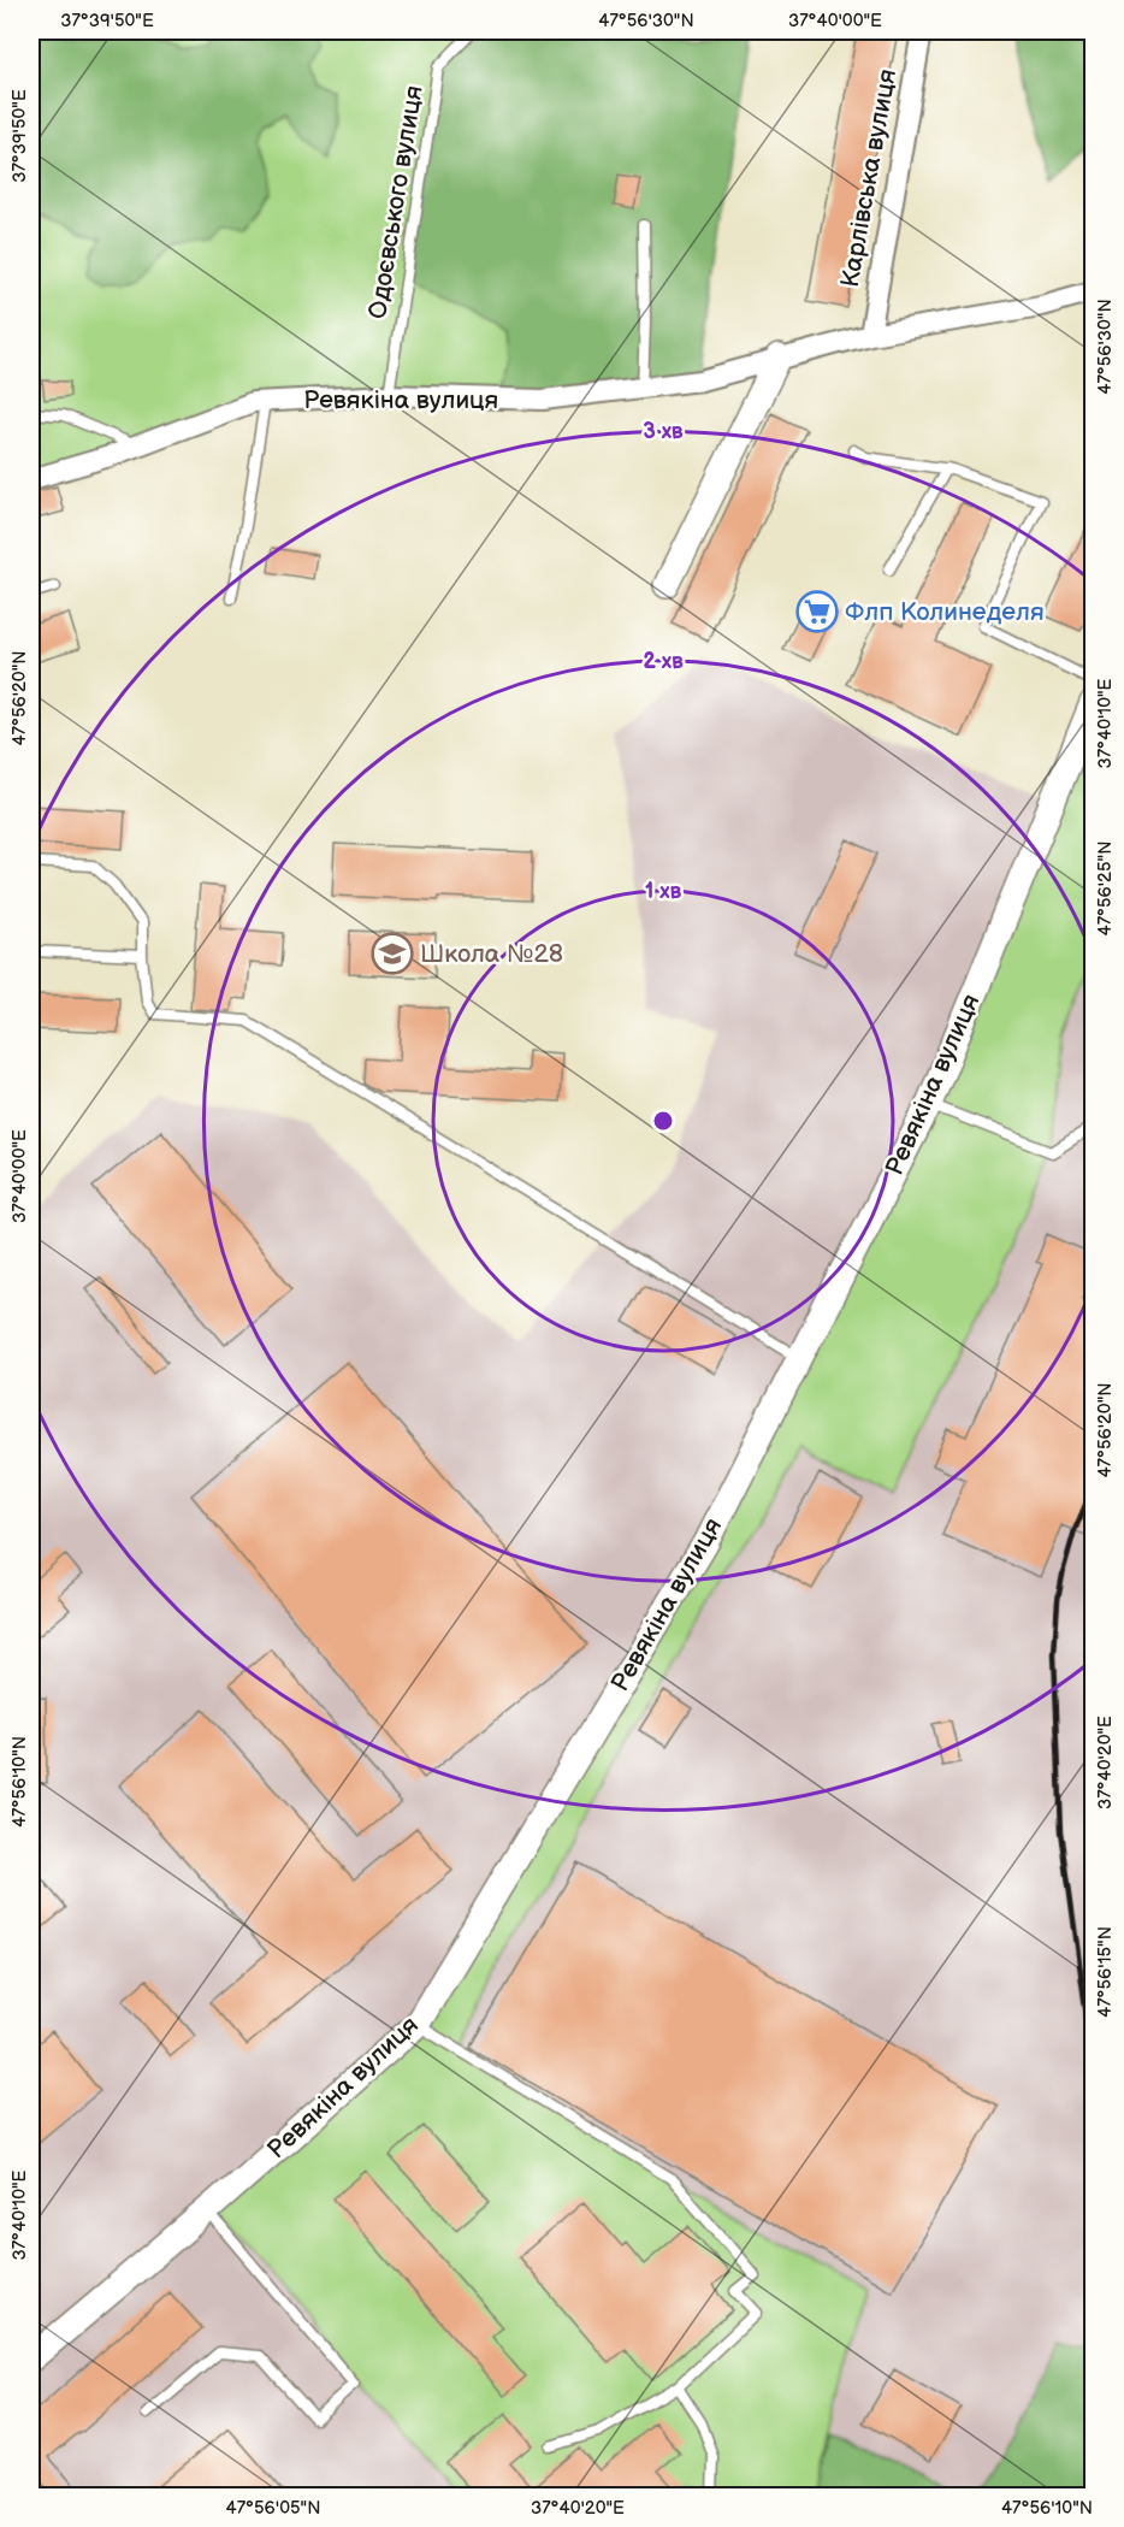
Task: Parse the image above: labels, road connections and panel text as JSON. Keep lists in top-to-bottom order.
{
  "streets": {
    "street": ["Карлівська вулиця", "Ревякіна вулиця"],
    "lane": ["Одоєвського вулиця"]
  },
  "crossings": [
    ["Карлівська вулиця", "Ревякіна вулиця"],
    ["Одоєвського вулиця", "Ревякіна вулиця"]
  ],
  "places": {
    "supermarket": ["Флп Колинеделя"],
    "school or university": ["Школа №28"]
  },
  "coordinates": [
    "37°39'50\"E",
    "47°56'30\"N",
    "37°40'00\"E",
    "47°56'20\"N",
    "37°40'10\"E",
    "47°56'25\"N",
    "37°40'20\"E",
    "47°56'10\"N",
    "47°56'15\"N",
    "47°56'05\"N"
  ],
  "rings": ["3 хв", "2 хв", "1 хв"]
}
